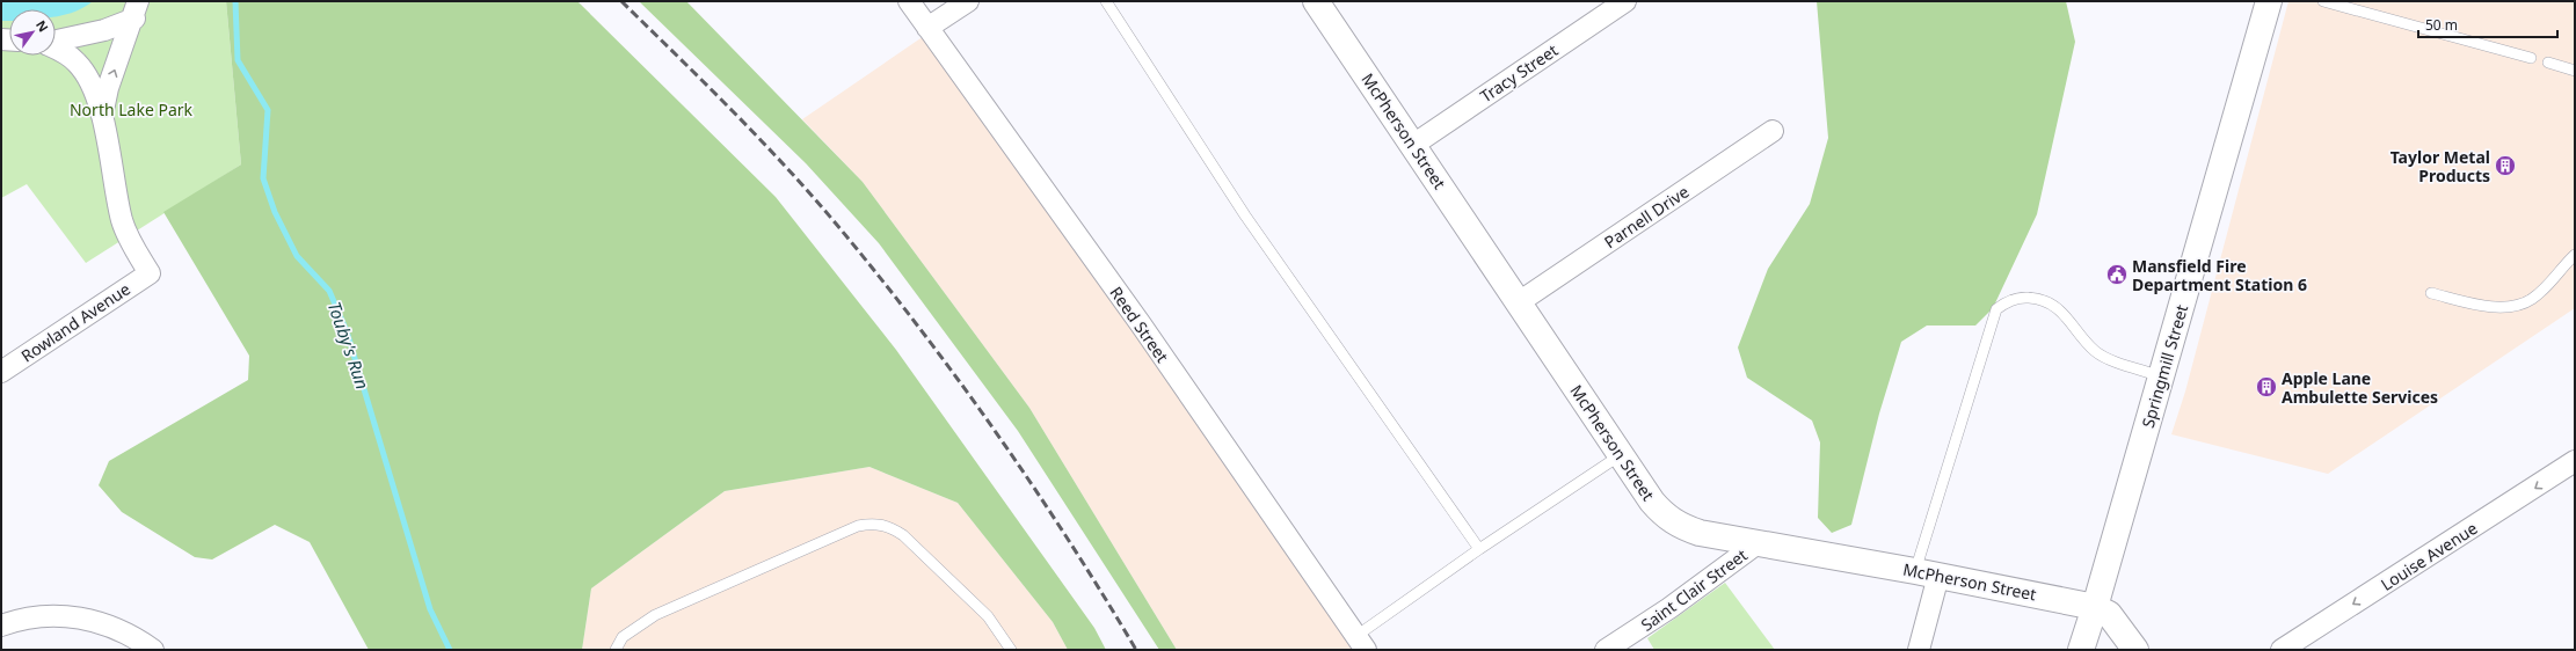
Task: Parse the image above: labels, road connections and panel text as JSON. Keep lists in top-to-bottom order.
{
  "streets": {
    "street": [
      "Tracy Street",
      "McPherson Street",
      "Parnell Drive",
      "Rowland Avenue",
      "Reed Street",
      "Springmill Street",
      "Louise Avenue",
      "Saint Clair Street"
    ]
  },
  "crossings": [
    ["Tracy Street", "McPherson Street"],
    ["McPherson Street", "Parnell Drive"],
    ["McPherson Street", "Springmill Street"],
    ["McPherson Street", "Saint Clair Street"]
  ],
  "one_way": ["Louise Avenue"],
  "water": ["Touby's Run"],
  "parks": ["North Lake Park"],
  "places": {
    "building": ["Taylor Metal Products", "Apple Lane Ambulette Services"],
    "public building": ["Mansfield Fire Department Station 6"]
  },
  "scale_bar": "50 m",
  "north": "top right"
}
